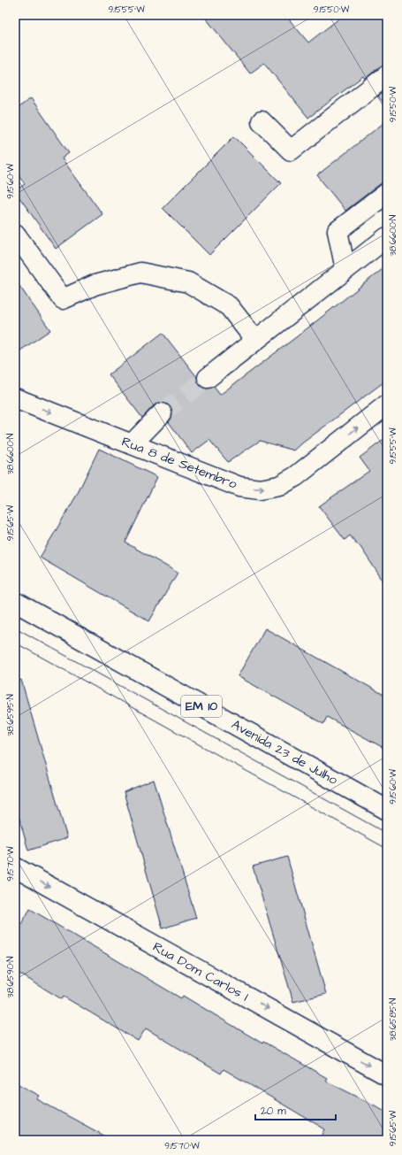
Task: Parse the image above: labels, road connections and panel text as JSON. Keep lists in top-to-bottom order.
{
  "streets": {
    "street": [
      "Rua 8 de Setembro",
      "EM 10",
      "Avenida 23 de Julho",
      "Rua Dom Carlos I"
    ]
  },
  "one_way": ["Rua 8 de Setembro", "Rua Dom Carlos I"],
  "scale_bar": "20 m",
  "coordinates": [
    "9.1555°W",
    "9.1550°W",
    "9.1560°W",
    "38.6600°N",
    "9.1565°W",
    "38.6595°N",
    "9.1570°W",
    "38.6590°N",
    "38.6585°N"
  ]
}
